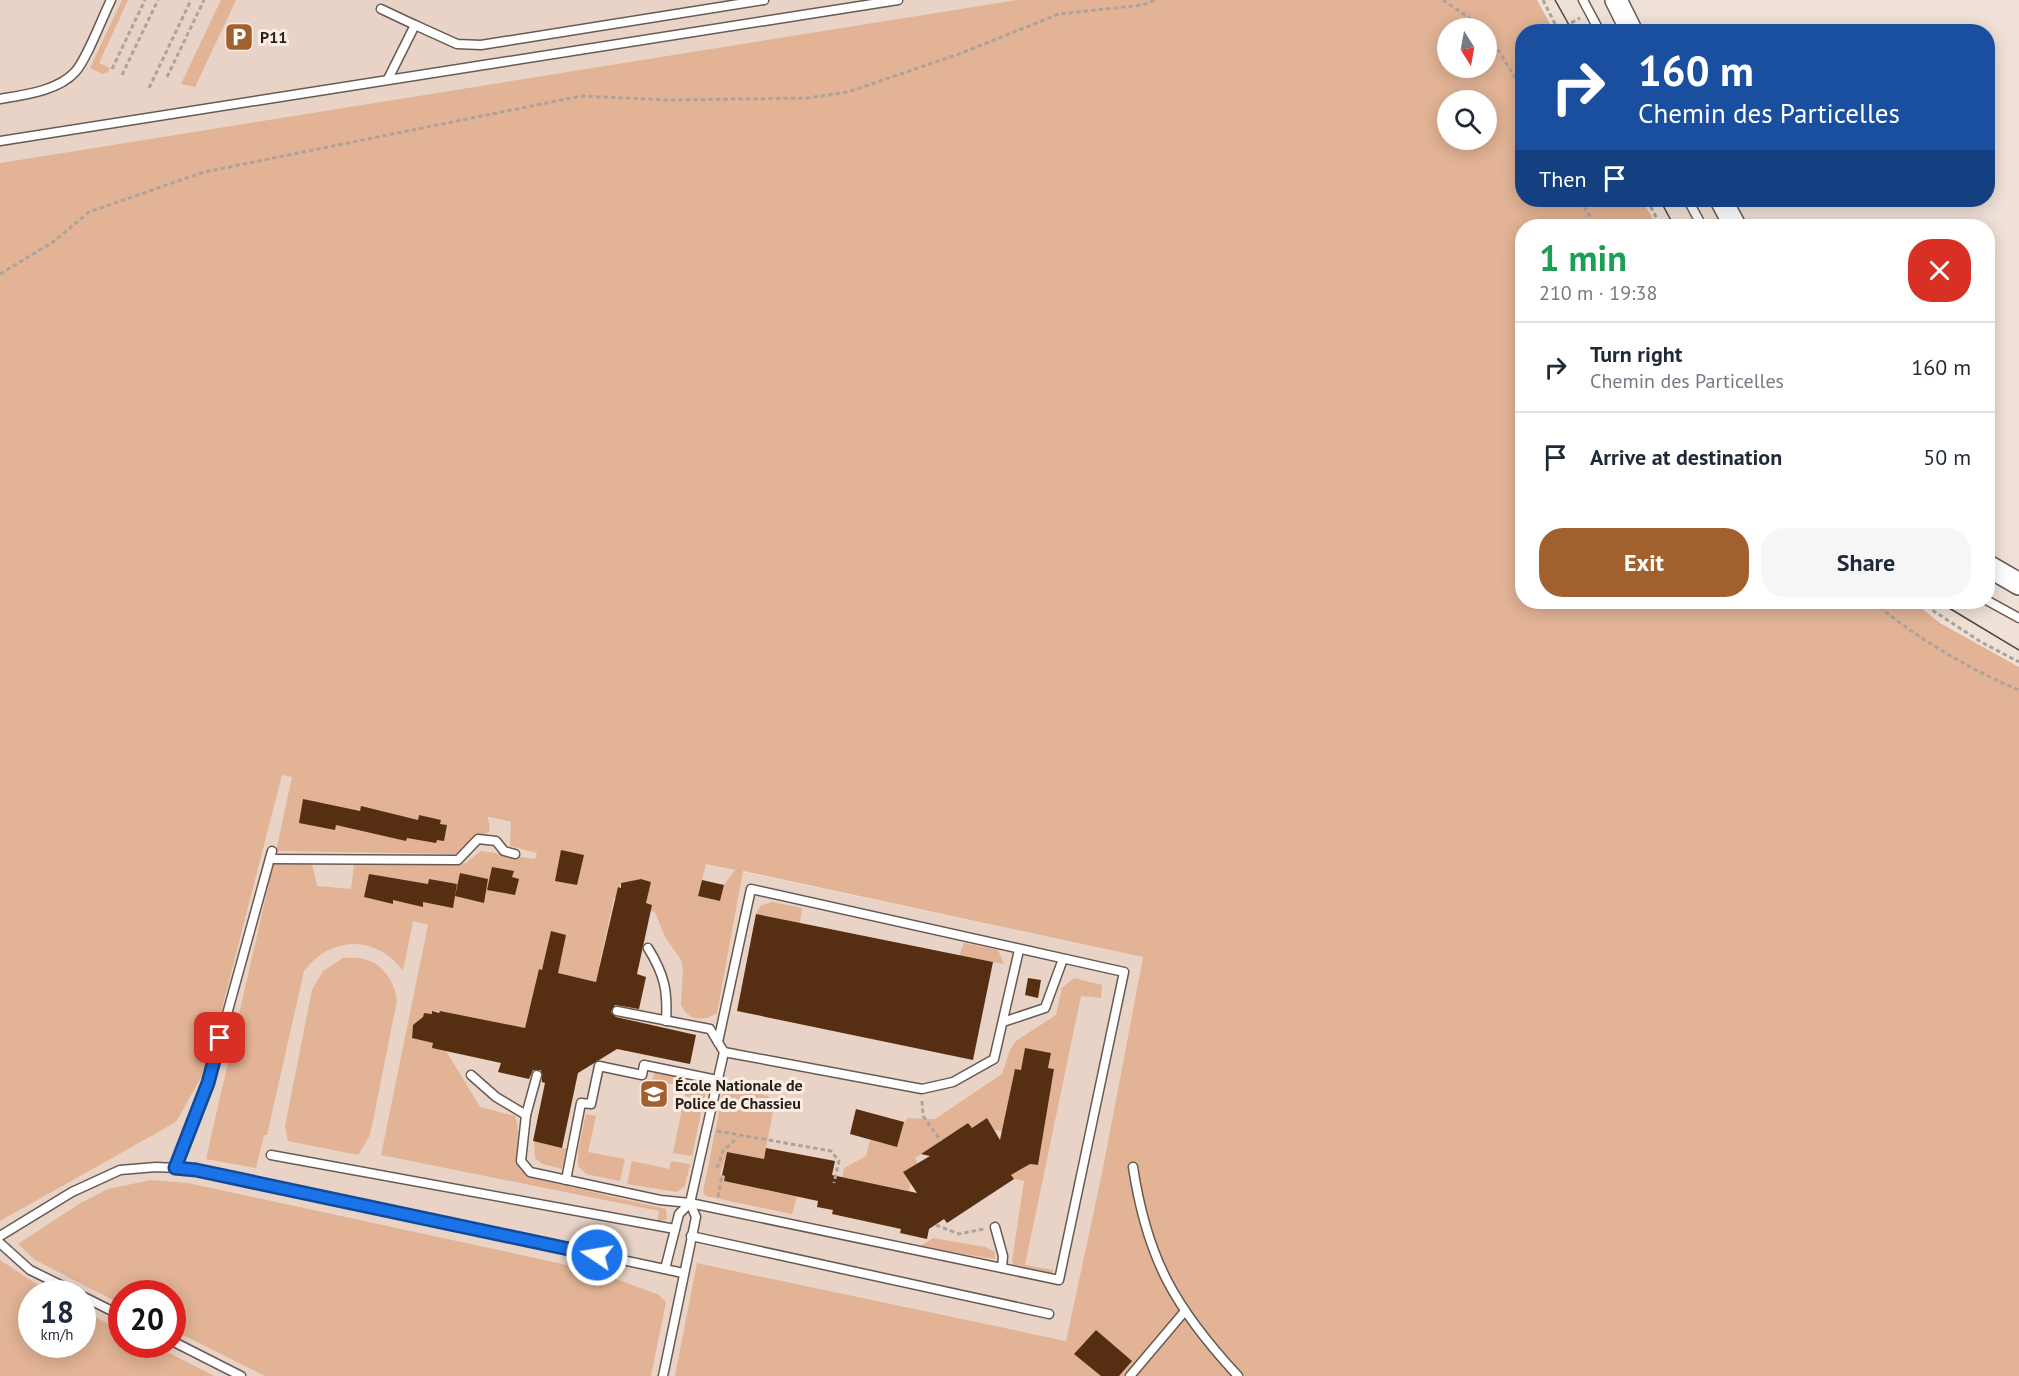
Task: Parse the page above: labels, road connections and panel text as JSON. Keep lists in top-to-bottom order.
{
  "places": {
    "parking": ["P11"],
    "school or university": ["École Nationale de Police de Chassieu"]
  },
  "north": "bottom",
  "page": {
    "turn": ["160 m", "Chemin des Particelles"],
    "then": "Then",
    "heading": ["1 min", "210 m · 19:38"],
    "list": [
      {
        "name": "Turn right",
        "note": "Chemin des Particelles",
        "value": "160 m"
      },
      {
        "name": "Arrive at destination",
        "value": "50 m"
      }
    ],
    "buttons": ["Exit", "Share"],
    "speed": "18 km/h",
    "limit": "20"
  }
}
